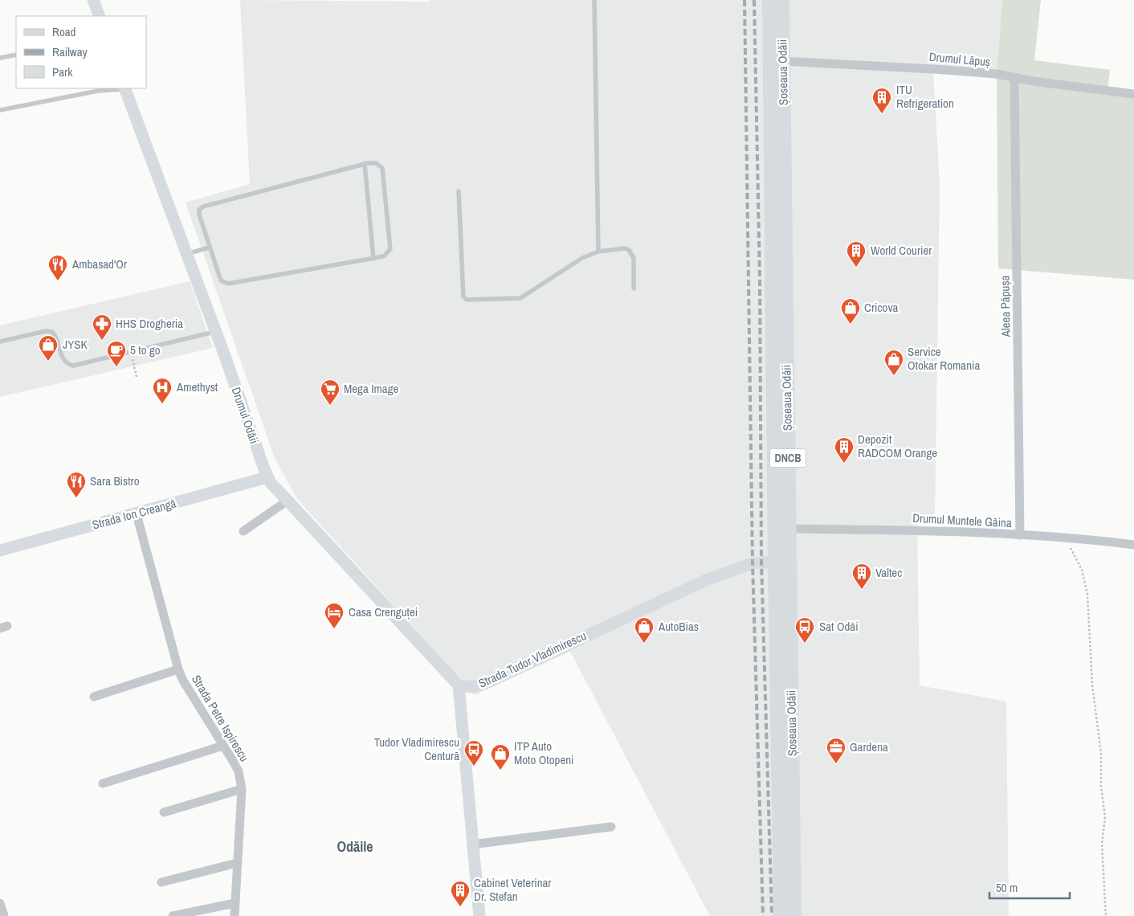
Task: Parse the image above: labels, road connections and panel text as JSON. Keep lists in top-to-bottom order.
{
  "streets": {
    "main road": ["Șoseaua Odăii", "DNCB"],
    "street": [
      "Drumul Lăpuș",
      "Aleea Păpușa",
      "Drumul Odăii",
      "Strada Ion Creangă",
      "Drumul Muntele Găina",
      "Strada Tudor Vladimirescu",
      "Strada Petre Ispirescu"
    ]
  },
  "crossings": [
    ["Drumul Lăpuș", "Șoseaua Odăii"],
    ["Drumul Lăpuș", "Aleea Păpușa"],
    ["Șoseaua Odăii", "Drumul Muntele Găina"],
    ["Șoseaua Odăii", "Strada Tudor Vladimirescu"],
    ["Aleea Păpușa", "Drumul Muntele Găina"],
    ["Drumul Odăii", "Strada Ion Creangă"],
    ["Drumul Odăii", "Strada Tudor Vladimirescu"],
    ["Strada Ion Creangă", "Strada Petre Ispirescu"]
  ],
  "districts": ["Odăile"],
  "places": {
    "building": [
      "ITU Refrigeration",
      "World Courier",
      "Depozit RADCOM Orange",
      "Valtec",
      "Cabinet Veterinar Dr. Stefan"
    ],
    "restaurant": ["Ambasad'Or", "Sara Bistro"],
    "shop": [
      "Cricova",
      "JYSK",
      "Service Otokar Romania",
      "AutoBias",
      "ITP Auto Moto Otopeni"
    ],
    "pharmacy": ["HHS Drogheria"],
    "cafe": ["5 to go"],
    "hospital": ["Amethyst"],
    "supermarket": ["Mega Image"],
    "hotel": ["Casa Crenguței"],
    "bus stop": ["Sat Odăi", "Tudor Vladimirescu Centură"],
    "office": ["Gardena"]
  },
  "legend": ["Road", "Railway", "Park"],
  "scale_bar": "50 m"
}
